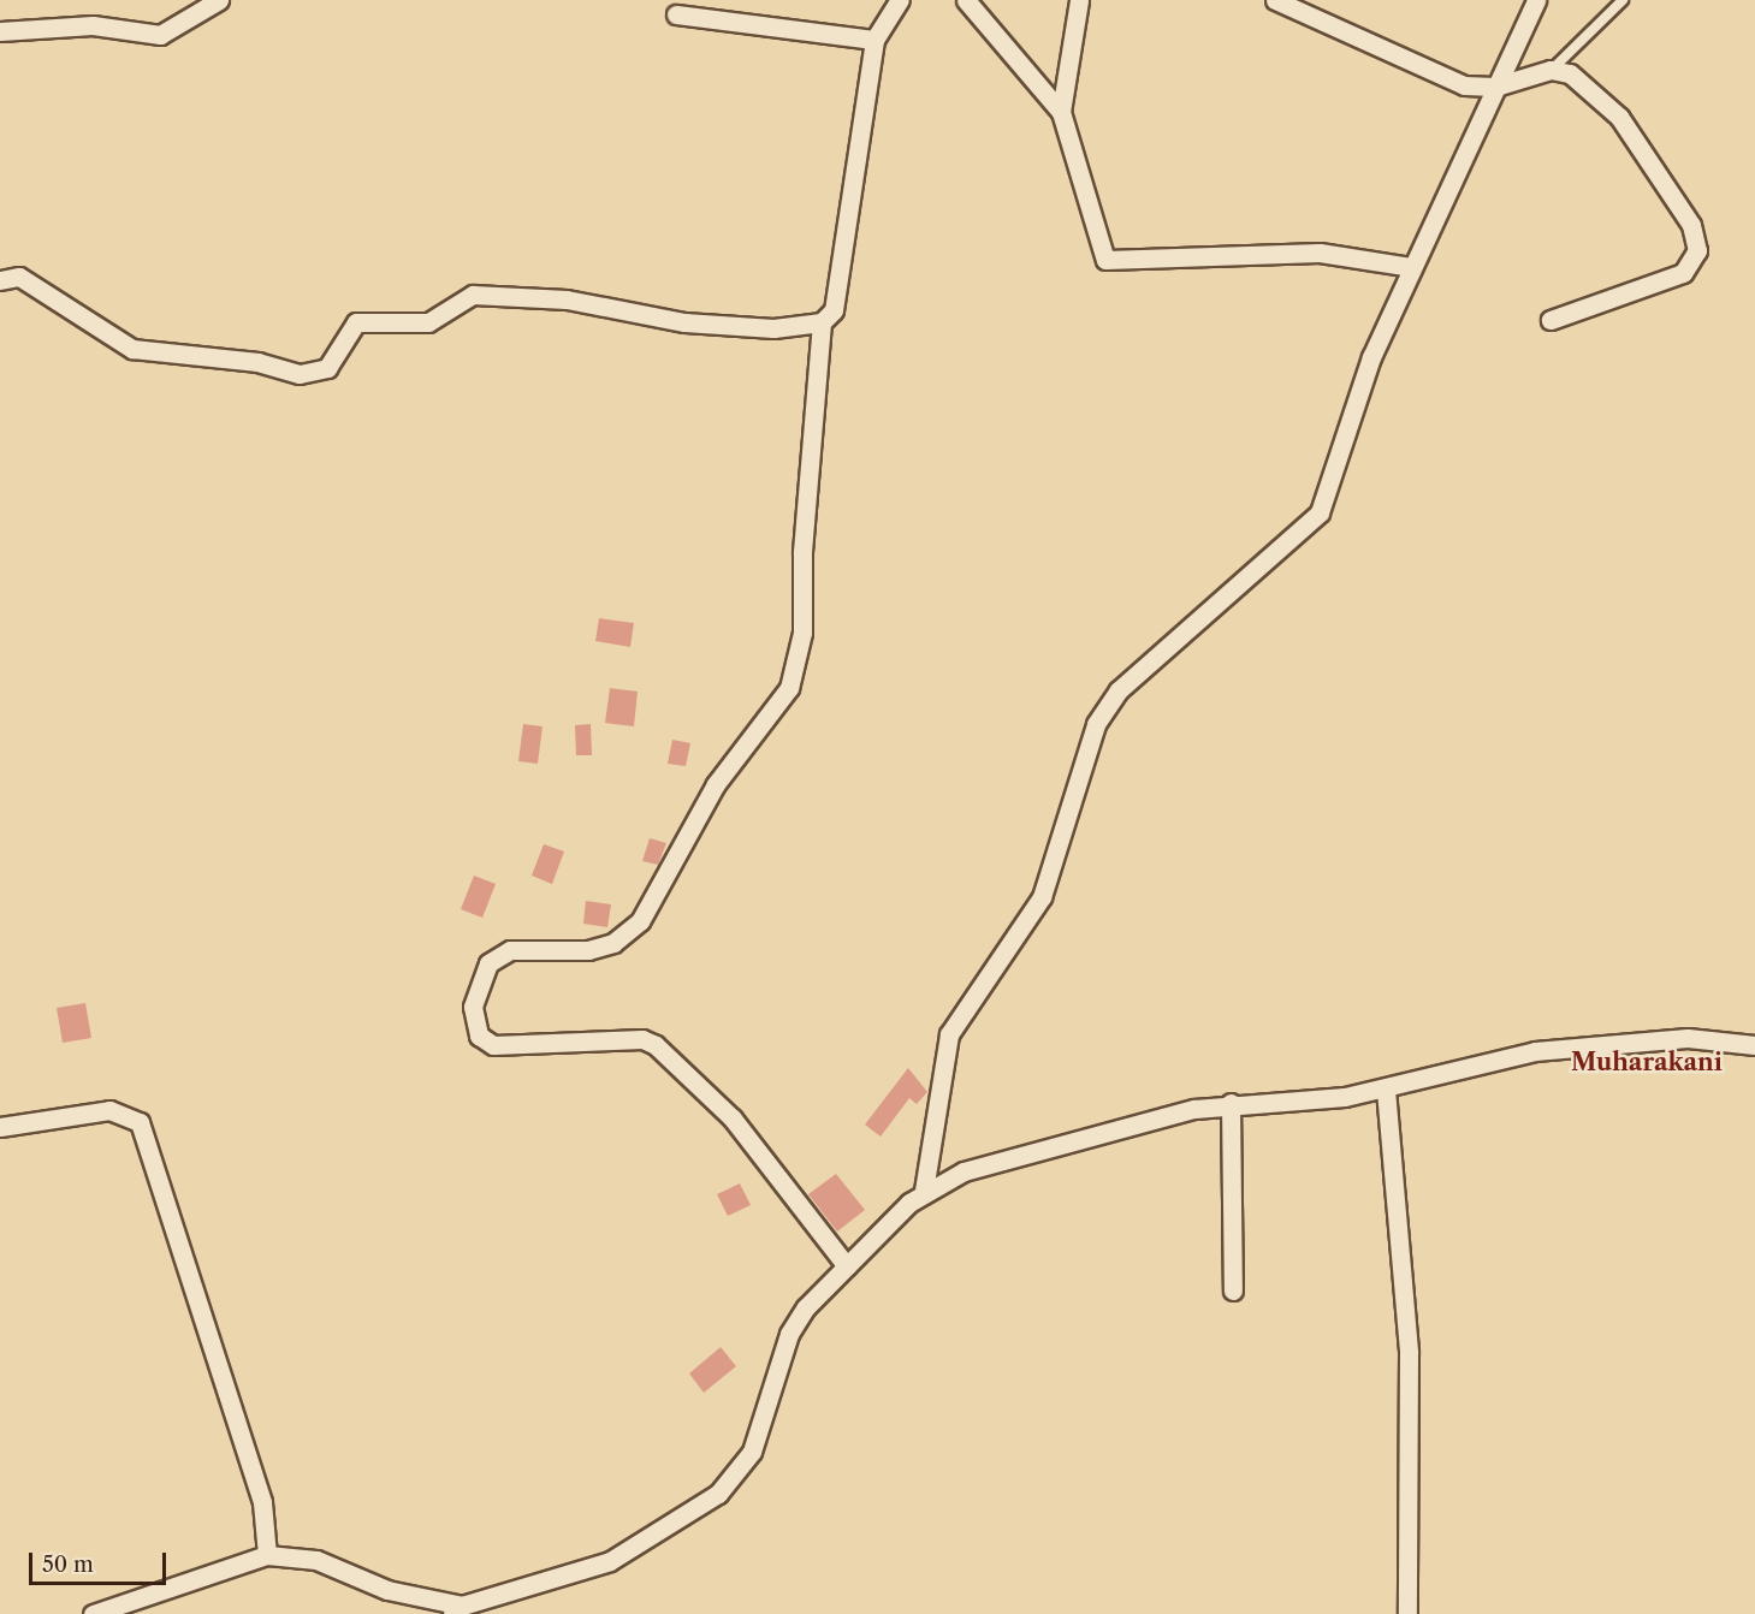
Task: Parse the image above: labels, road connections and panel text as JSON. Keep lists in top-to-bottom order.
{
  "districts": ["Muharakani"],
  "scale_bar": "50 m"
}
